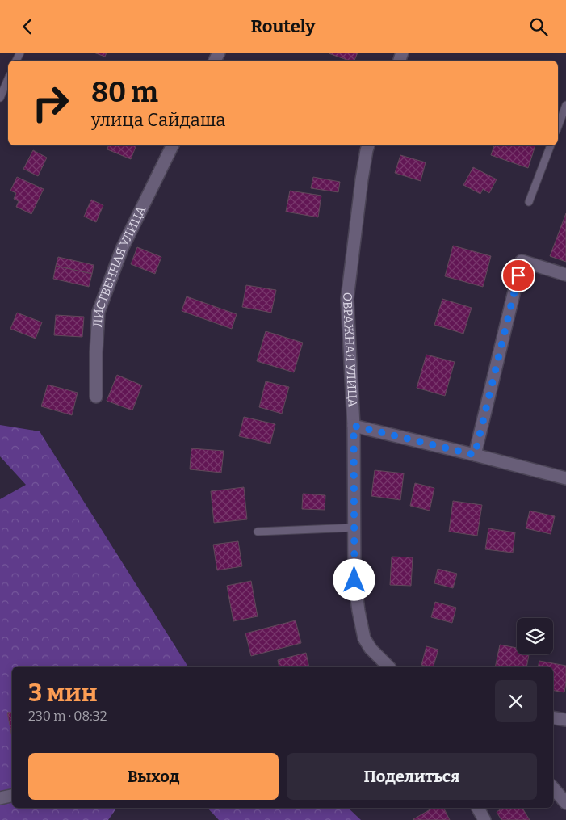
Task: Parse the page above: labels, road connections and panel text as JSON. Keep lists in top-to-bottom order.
{
  "streets": {
    "street": ["ЛИСТВЕННАЯ УЛИЦА", "ОВРАЖНАЯ УЛИЦА"]
  },
  "page": {
    "header": "Routely",
    "turn": ["80 m", "улица Сайдаша"],
    "heading": ["3 мин", "230 m · 08:32"],
    "buttons": ["Выход", "Поделиться"]
  }
}
